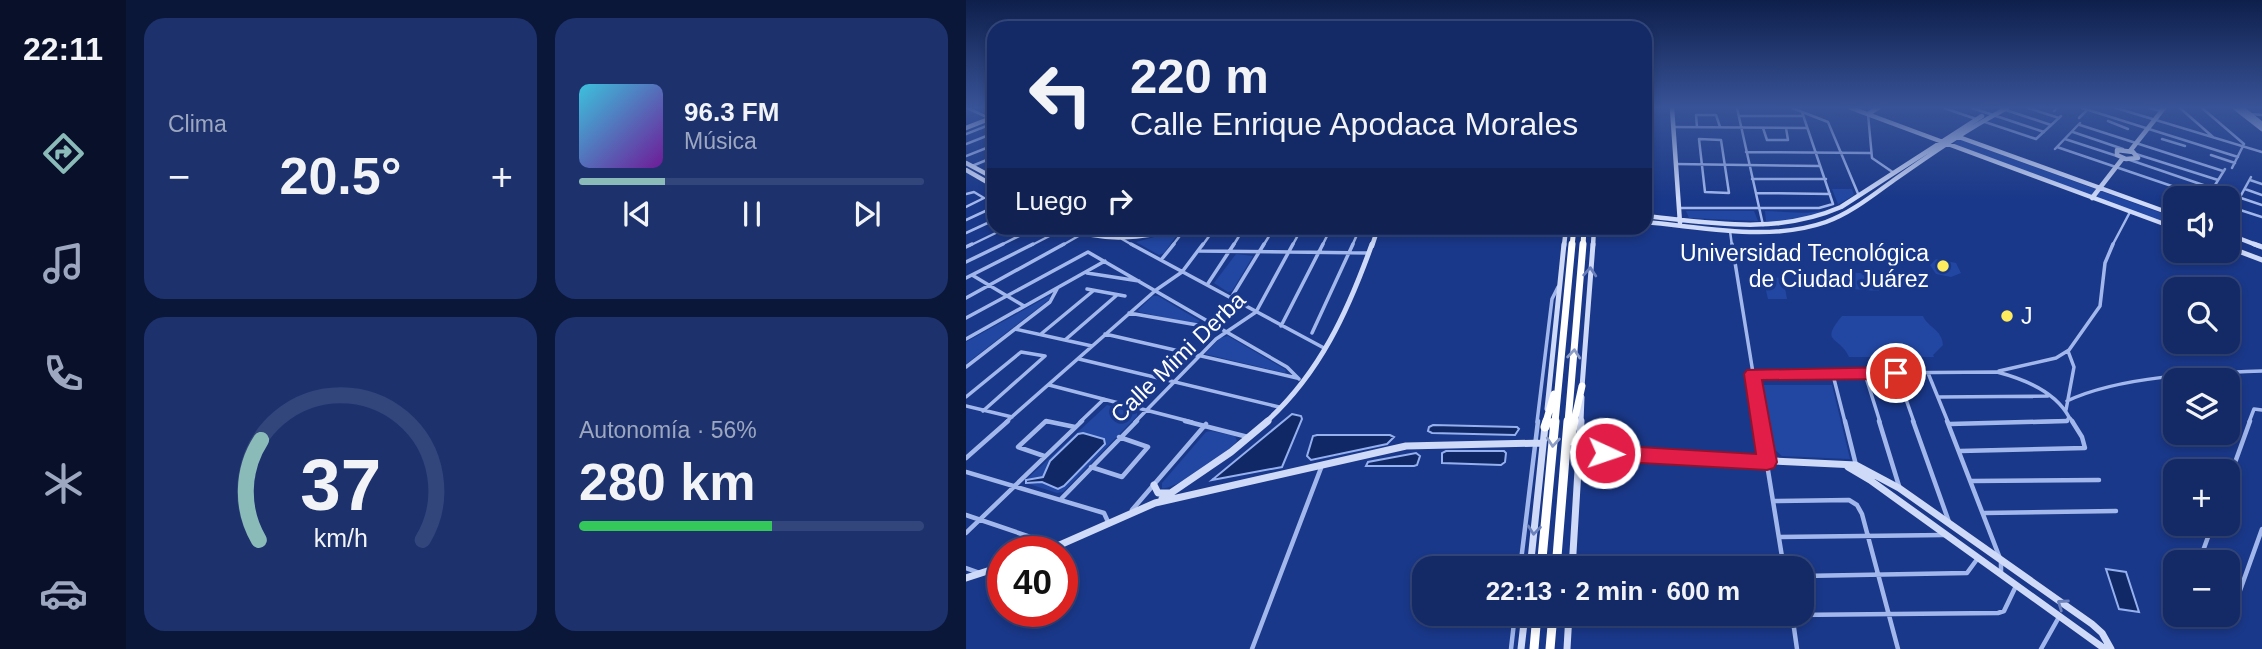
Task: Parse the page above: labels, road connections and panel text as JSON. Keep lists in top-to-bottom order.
{
  "streets": {
    "street": ["Calle Mimi Derba"]
  },
  "places": ["Universidad Tecnológica de Ciudad Juárez", "J"],
  "page": {
    "tabs": "22:11",
    "tile": [
      "Clima",
      ["Autonomía · 56%", "280 km"]
    ],
    "turn": ["220 m", "Calle Enrique Apodaca Morales"],
    "song": ["96.3 FM", "Música"],
    "heat": ["−", "20.5°", "+"],
    "then": "Luego",
    "map_buttons": ["+", "−"],
    "limit": "40",
    "trip": "22:13 · 2 min · 600 m",
    "gauge": ["37", "km/h"]
  }
}
